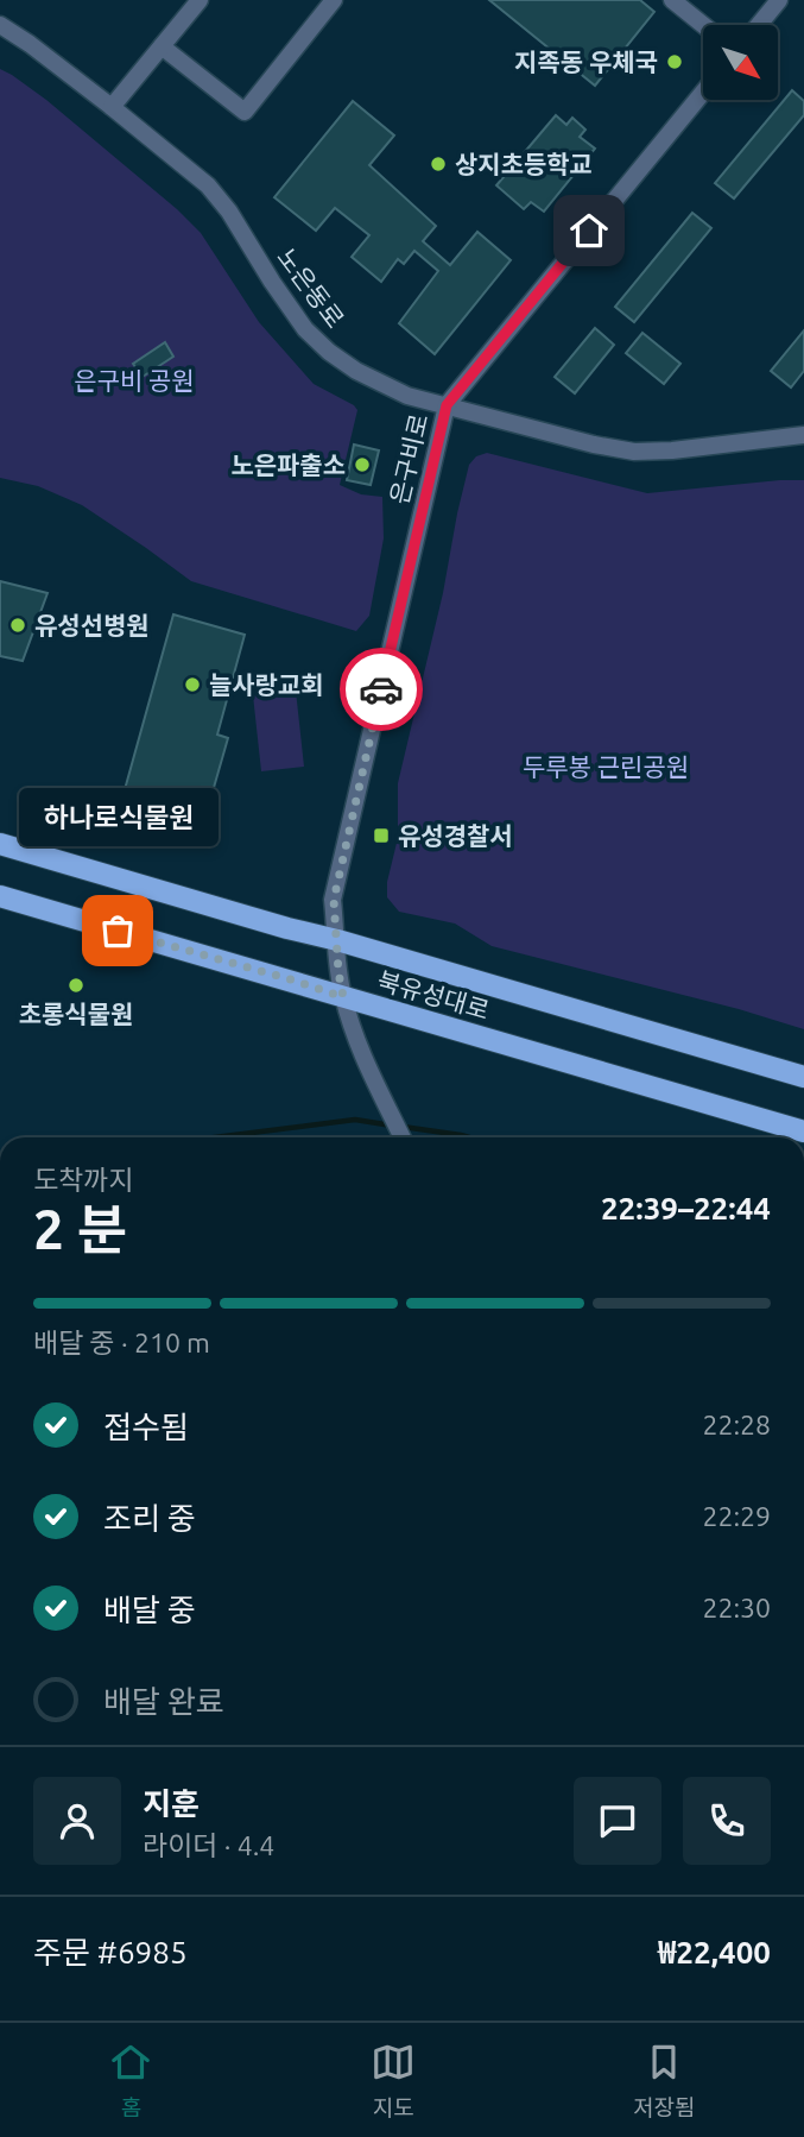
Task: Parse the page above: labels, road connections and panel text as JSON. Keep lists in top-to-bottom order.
{
  "streets": {
    "main road": ["북유성대로"],
    "street": ["노은동로", "은구비로"]
  },
  "crossings": [
    ["노은동로", "은구비로"],
    ["은구비로", "북유성대로"]
  ],
  "parks": ["은구비 공원", "두루봉 근린공원"],
  "places": {
    "other": [
      "지족동 우체국",
      "상지초등학교",
      "노은파출소",
      "유성선병원",
      "늘사랑교회",
      "하나로식물원",
      "초롱식물원"
    ],
    "transit": ["유성경찰서"]
  },
  "north": "bottom right",
  "page": {
    "bubble": "하나로식물원",
    "heading": ["2 분", "도착까지", "22:39–22:44"],
    "panel": [
      "지훈",
      "라이더 · 4.4",
      "주문 #6985",
      "₩22,400"
    ],
    "bar": "배달 중 · 210 m",
    "list": [
      ["접수됨", "22:28"],
      ["조리 중", "22:29"],
      ["배달 중", "22:30"],
      "배달 완료"
    ],
    "tabs": ["홈", "지도", "저장됨"]
  }
}
